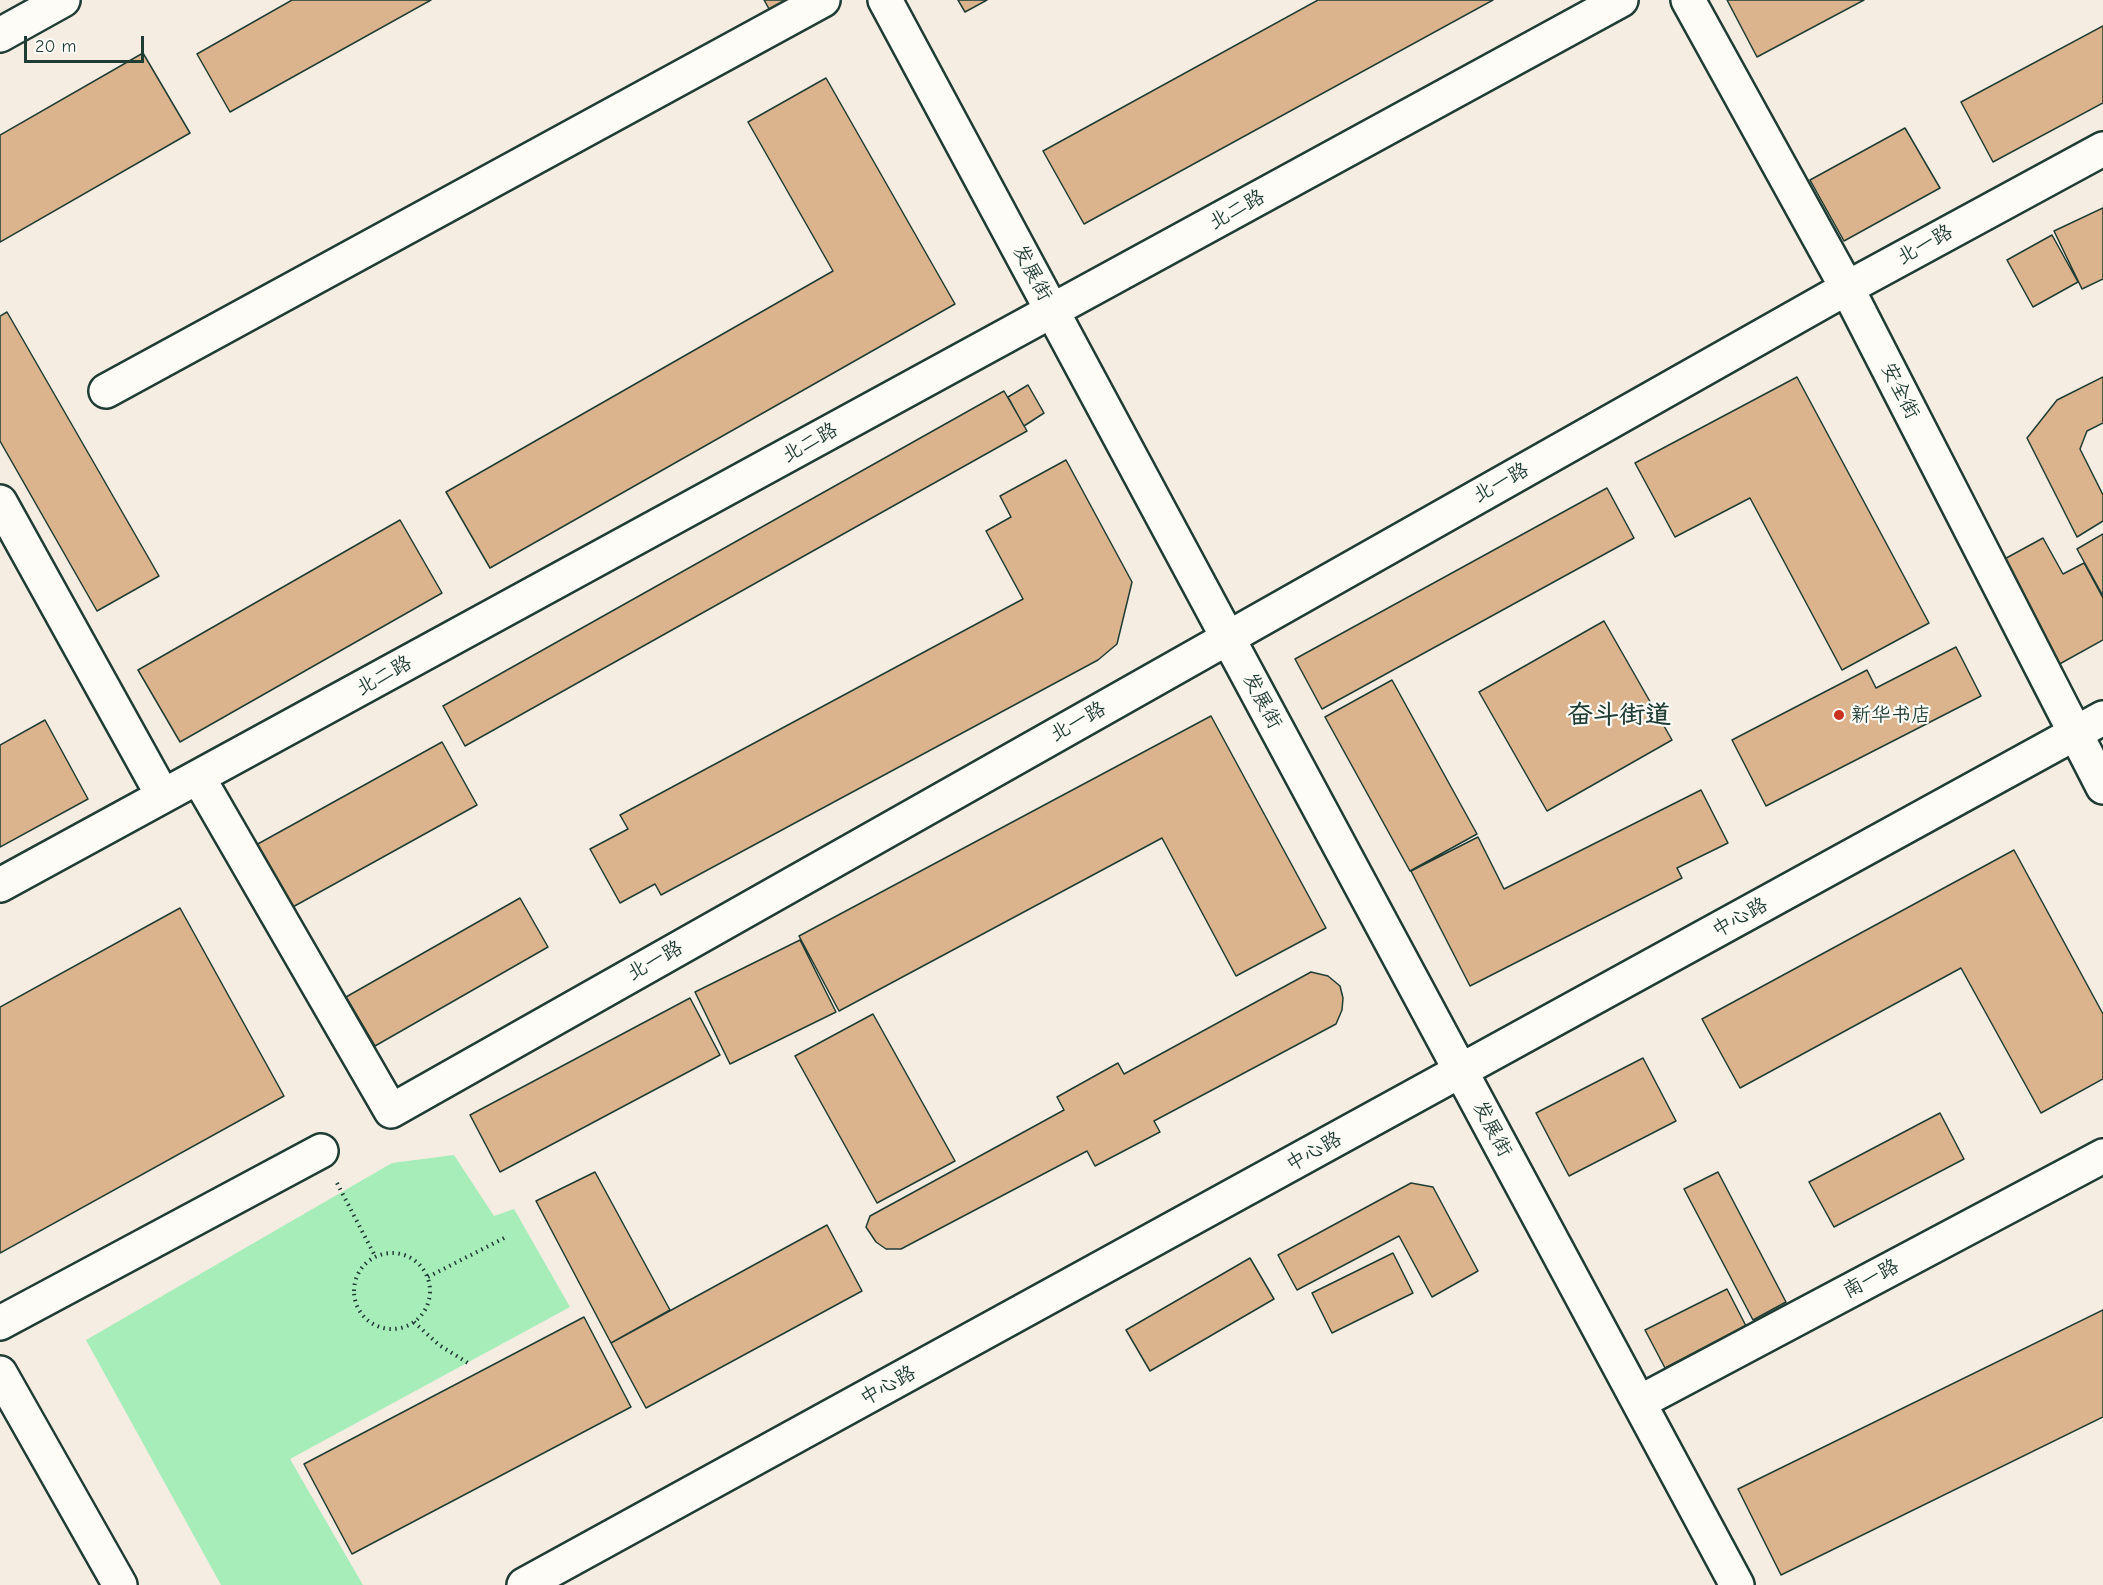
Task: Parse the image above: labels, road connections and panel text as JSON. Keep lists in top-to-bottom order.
{
  "streets": {
    "street": [
      "北二路",
      "北一路",
      "发展街",
      "安全街",
      "中心路",
      "南一路"
    ]
  },
  "crossings": [
    ["北二路", "北一路"],
    ["北二路", "发展街"],
    ["北一路", "发展街"],
    ["北一路", "安全街"],
    ["发展街", "中心路"],
    ["发展街", "南一路"],
    ["安全街", "中心路"]
  ],
  "districts": ["奋斗街道"],
  "places": ["新华书店"],
  "scale_bar": "20 m"
}
